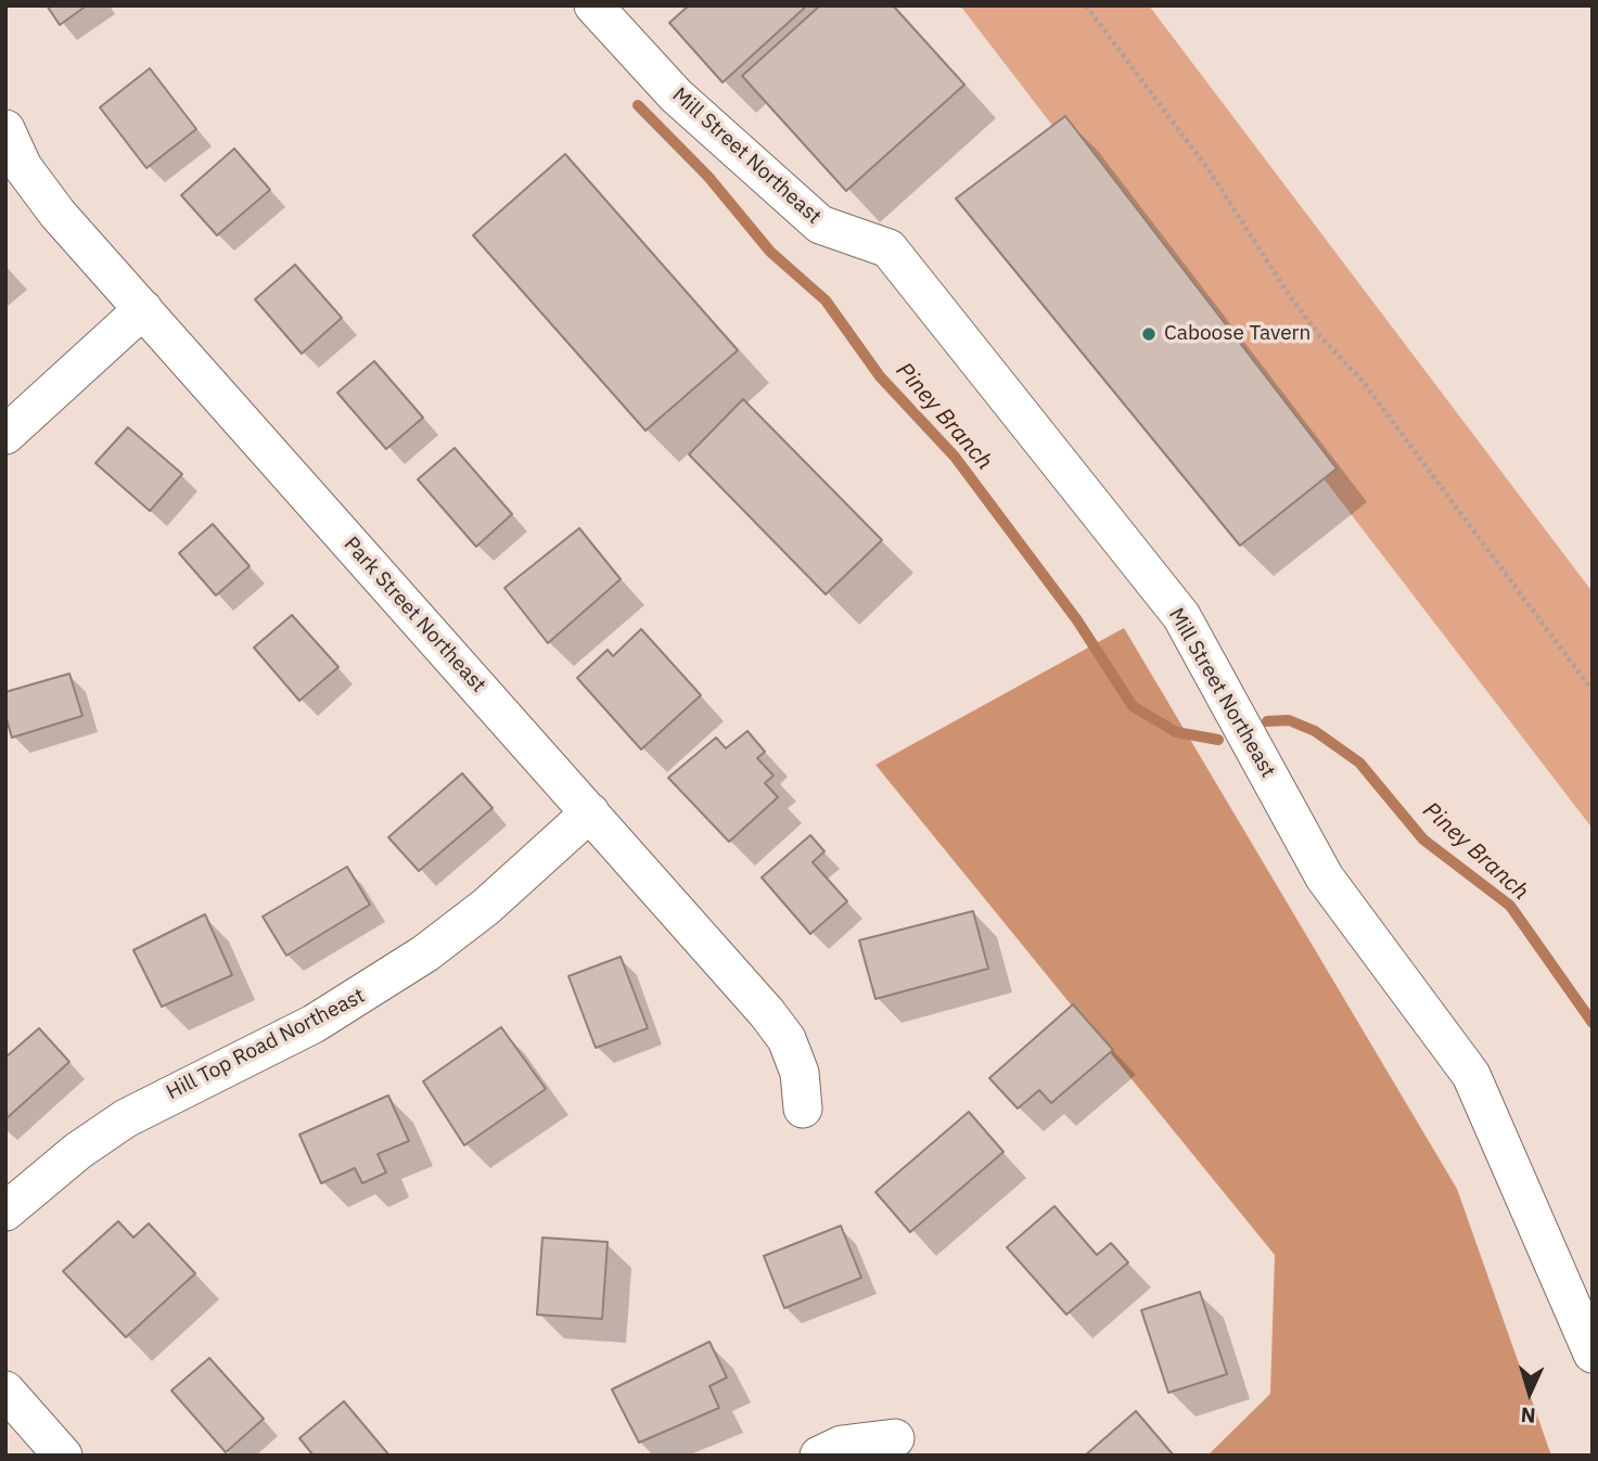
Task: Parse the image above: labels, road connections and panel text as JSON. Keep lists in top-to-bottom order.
{
  "streets": {
    "street": ["Mill Street Northeast", "Park Street Northeast", "Hill Top Road Northeast"]
  },
  "crossings": [
    ["Park Street Northeast", "Hill Top Road Northeast"]
  ],
  "water": ["Piney Branch"],
  "places": ["Caboose Tavern"],
  "north": "bottom"
}
